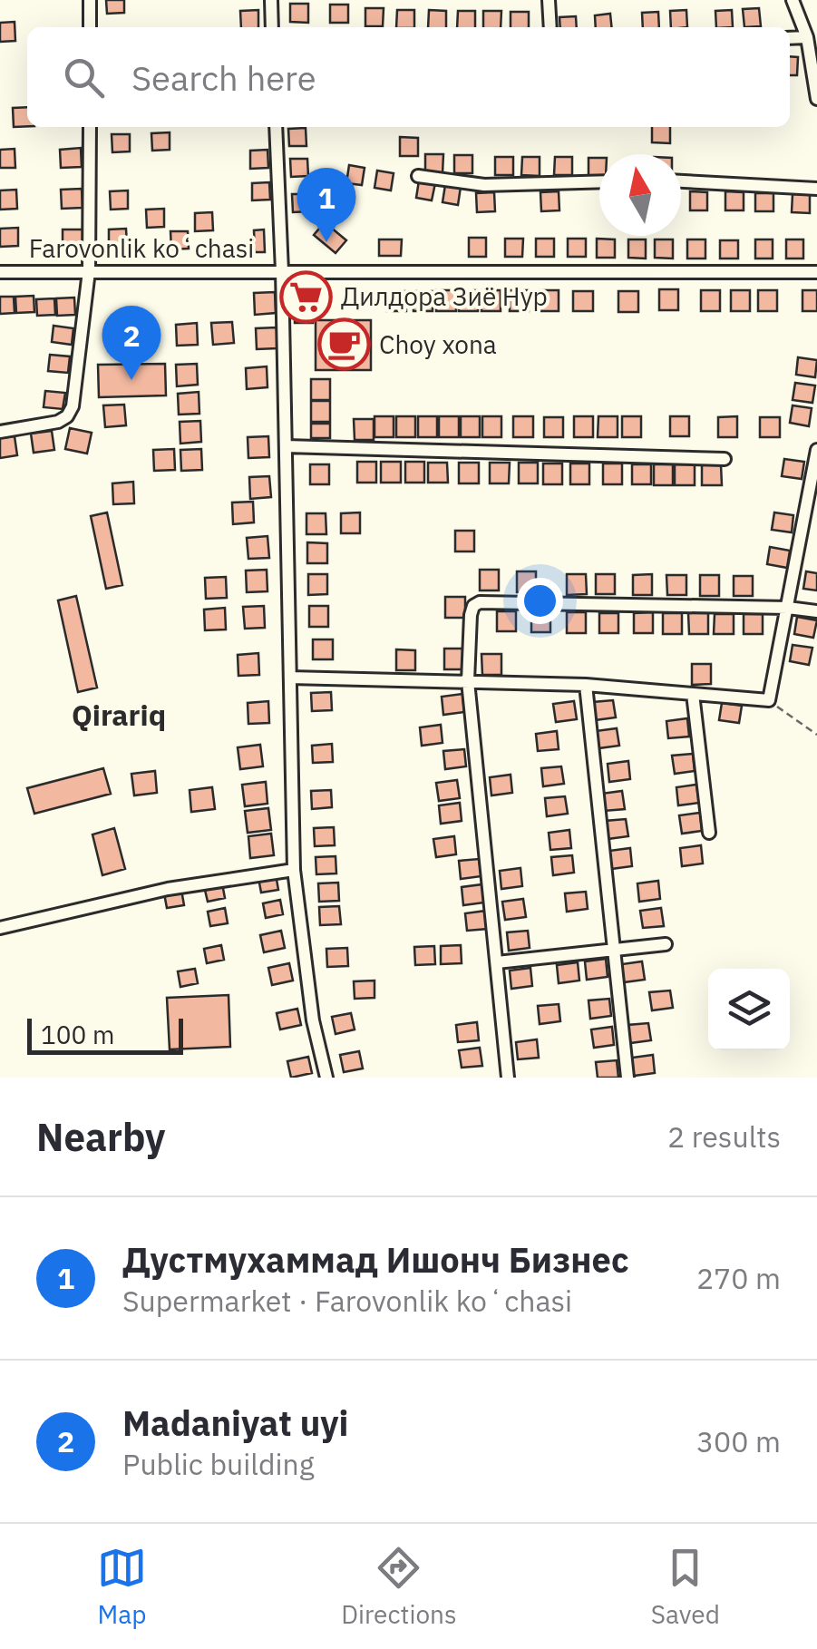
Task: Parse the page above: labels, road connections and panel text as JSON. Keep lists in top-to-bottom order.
{
  "streets": {
    "street": ["Farovonlik koʻchasi"]
  },
  "districts": ["Qirariq"],
  "places": {
    "supermarket": ["Дилдора Зиё Нур"],
    "cafe": ["Choy xona"]
  },
  "scale_bar": "100 m",
  "north": "top",
  "page": {
    "search": "Search here",
    "pins": ["1", "2"],
    "scale": "100 m",
    "heading": ["Nearby", "2 results"],
    "list": [
      {
        "mark": "1",
        "name": "Дустмухаммад Ишонч Бизнес",
        "note": "Supermarket · Farovonlik koʻchasi",
        "value": "270 m"
      },
      {
        "mark": "2",
        "name": "Madaniyat uyi",
        "note": "Public building",
        "value": "300 m"
      }
    ],
    "nav": ["Map", "Directions", "Saved"]
  }
}
